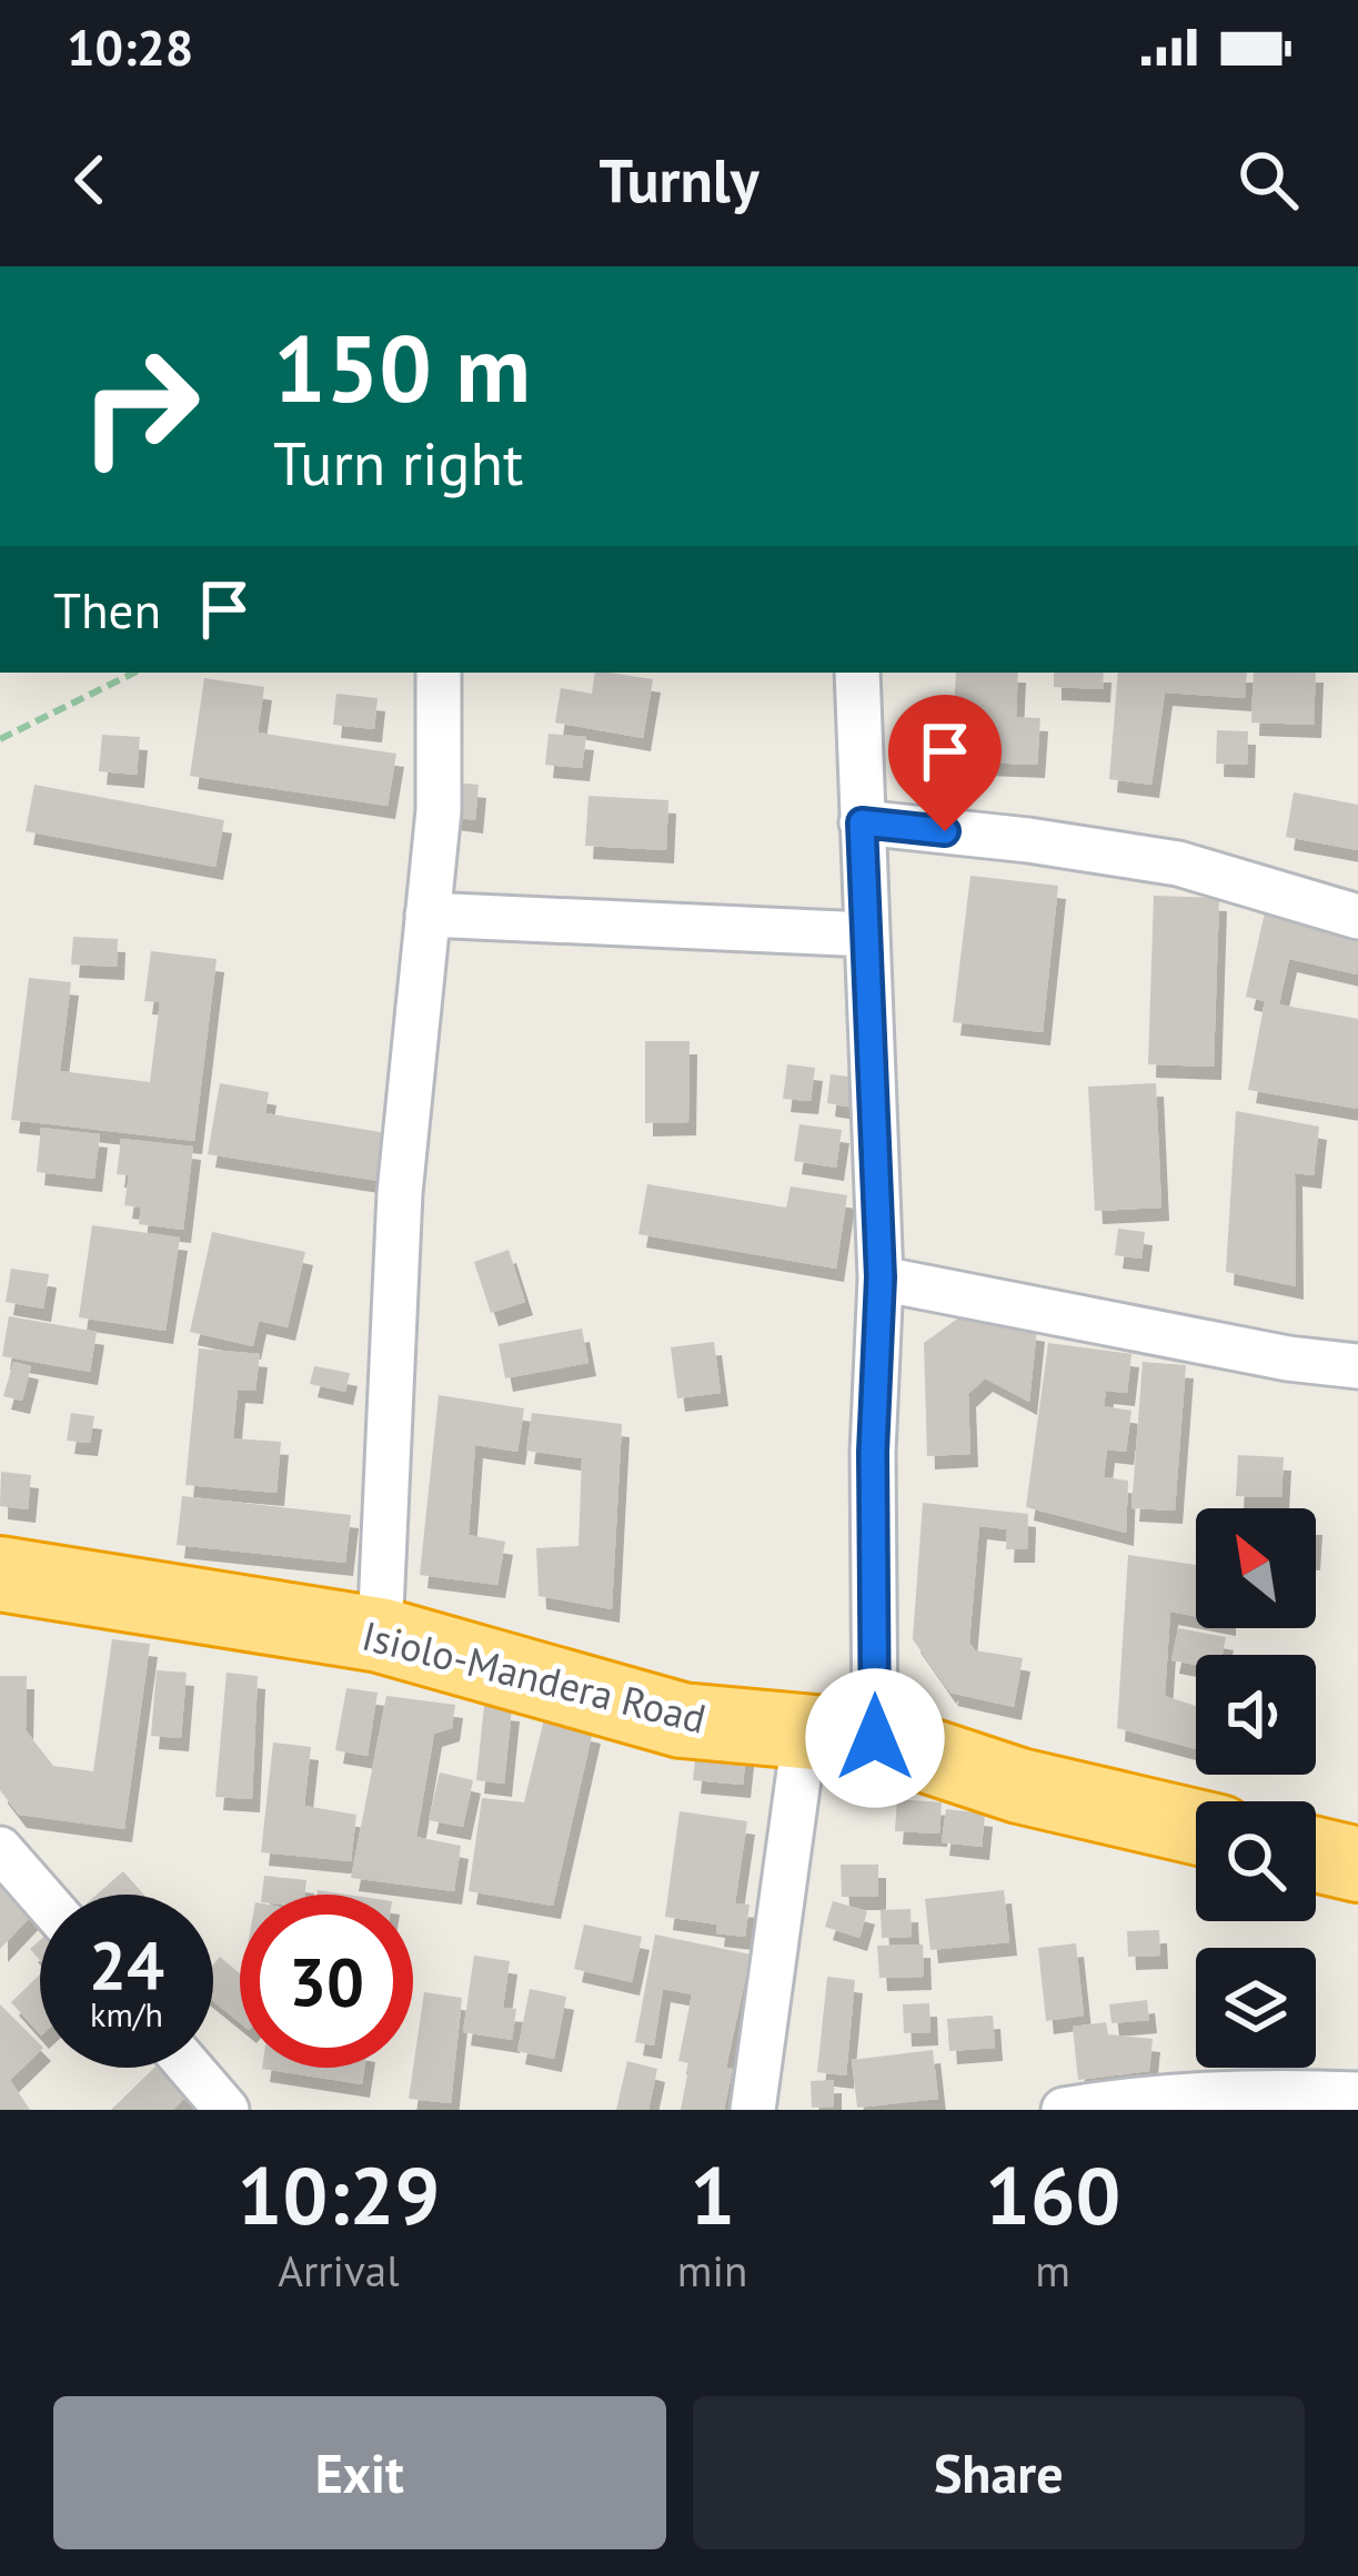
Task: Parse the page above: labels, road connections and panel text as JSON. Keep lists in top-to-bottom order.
{
  "streets": {
    "highway": ["Isiolo-Mandera Road"]
  },
  "north": "top left",
  "page": {
    "status": "10:28",
    "header": "Turnly",
    "turn": ["150 m", "Turn right"],
    "then": "Then",
    "speed": "24 km/h",
    "limit": "30",
    "eta": [
      "10:29",
      "Arrival",
      "1",
      "min",
      "160",
      "m"
    ],
    "buttons": ["Exit", "Share"]
  }
}
